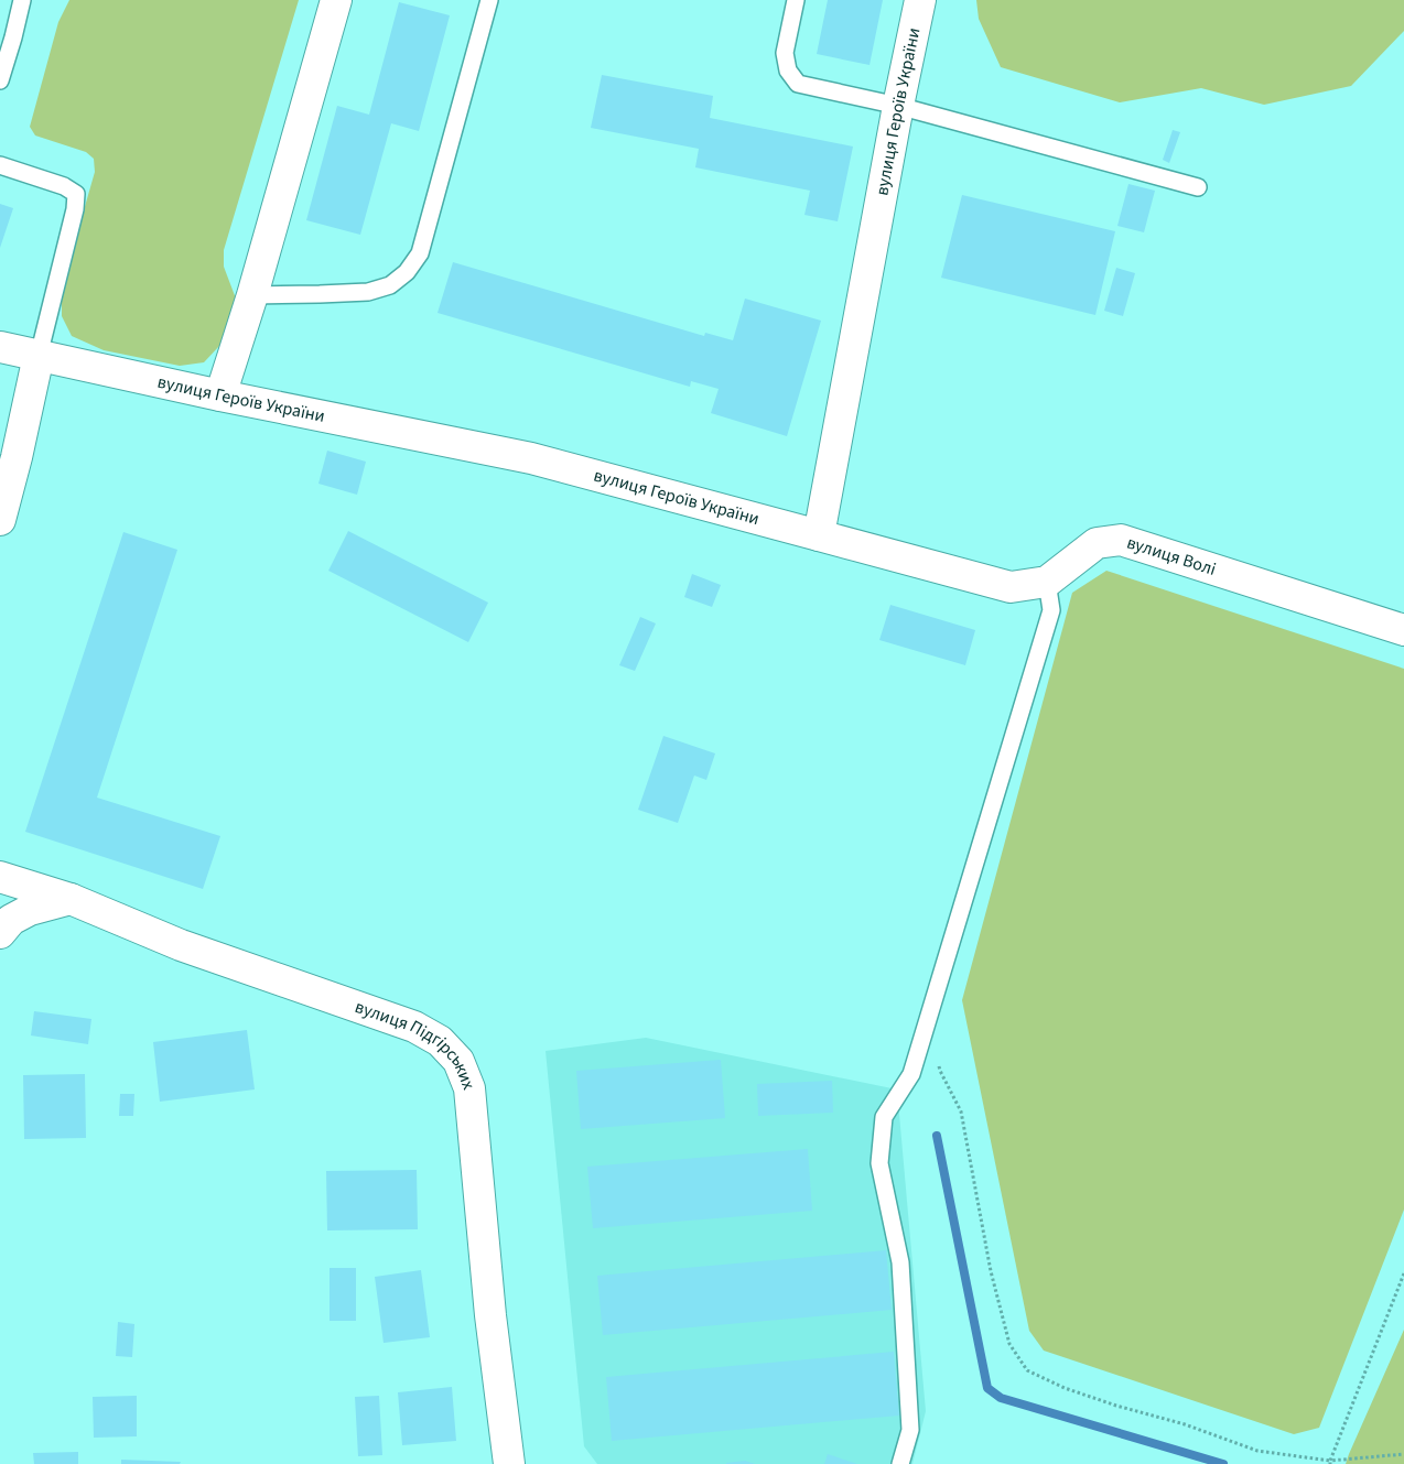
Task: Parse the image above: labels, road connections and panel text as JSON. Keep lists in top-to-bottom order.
{
  "streets": {
    "street": ["вулиця Героїв України", "вулиця Волі", "вулиця Підгірських"]
  },
  "crossings": [
    ["вулиця Героїв України", "вулиця Волі"]
  ]
}
